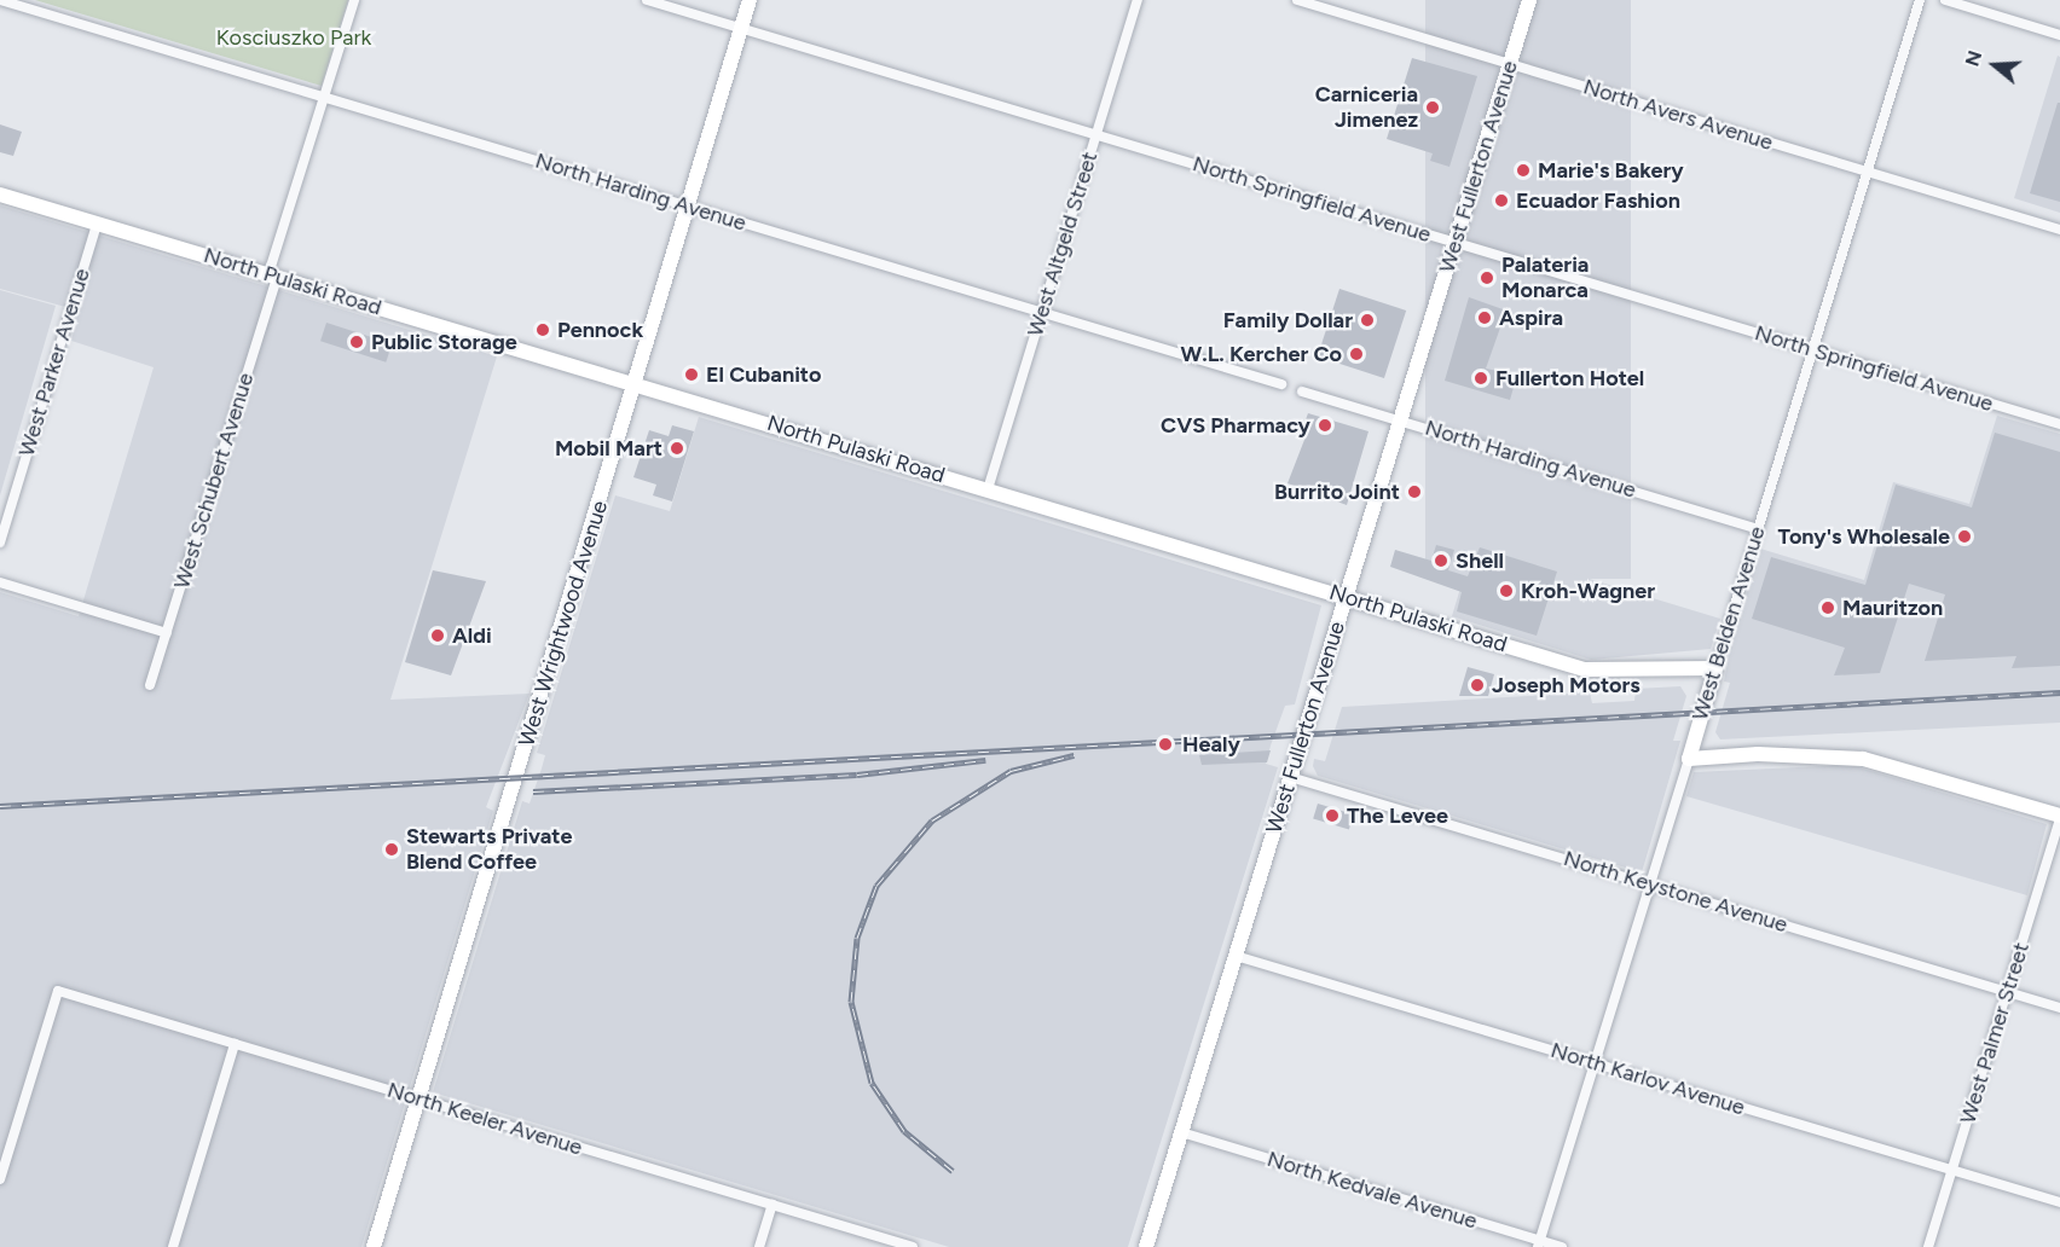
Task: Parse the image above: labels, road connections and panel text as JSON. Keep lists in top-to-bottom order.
{
  "streets": {
    "main road": [
      "West Fullerton Avenue",
      "North Pulaski Road",
      "West Wrightwood Avenue",
      "West Belden Avenue"
    ],
    "street": [
      "North Avers Avenue",
      "North Harding Avenue",
      "North Springfield Avenue",
      "West Altgeld Street",
      "West Parker Avenue",
      "West Schubert Avenue",
      "North Keystone Avenue",
      "West Palmer Street",
      "North Karlov Avenue",
      "North Keeler Avenue",
      "North Kedvale Avenue"
    ]
  },
  "crossings": [
    ["North Avers Avenue", "West Fullerton Avenue"],
    ["North Avers Avenue", "West Belden Avenue"],
    ["West Fullerton Avenue", "North Harding Avenue"],
    ["West Fullerton Avenue", "North Springfield Avenue"],
    ["West Fullerton Avenue", "North Pulaski Road"],
    ["West Fullerton Avenue", "North Keystone Avenue"],
    ["West Fullerton Avenue", "North Karlov Avenue"],
    ["West Fullerton Avenue", "North Kedvale Avenue"],
    ["North Harding Avenue", "West Altgeld Street"],
    ["North Harding Avenue", "West Schubert Avenue"],
    ["North Harding Avenue", "West Wrightwood Avenue"],
    ["North Harding Avenue", "West Belden Avenue"],
    ["North Springfield Avenue", "West Altgeld Street"],
    ["North Springfield Avenue", "West Wrightwood Avenue"],
    ["North Springfield Avenue", "West Belden Avenue"],
    ["West Altgeld Street", "North Pulaski Road"],
    ["North Pulaski Road", "West Parker Avenue"],
    ["North Pulaski Road", "West Schubert Avenue"],
    ["North Pulaski Road", "West Wrightwood Avenue"],
    ["North Pulaski Road", "West Belden Avenue"],
    ["West Wrightwood Avenue", "North Keeler Avenue"],
    ["West Belden Avenue", "North Keystone Avenue"],
    ["West Belden Avenue", "North Karlov Avenue"],
    ["West Belden Avenue", "North Kedvale Avenue"],
    ["North Keystone Avenue", "West Palmer Street"],
    ["West Palmer Street", "North Karlov Avenue"]
  ],
  "parks": ["Kosciuszko Park"],
  "places": [
    "Carniceria Jimenez",
    "Marie's Bakery",
    "Ecuador Fashion",
    "Palateria Monarca",
    "Aspira",
    "Family Dollar",
    "Pennock",
    "Public Storage",
    "W.L. Kercher Co",
    "El Cubanito",
    "Fullerton Hotel",
    "CVS Pharmacy",
    "Mobil Mart",
    "Burrito Joint",
    "Tony's Wholesale",
    "Shell",
    "Kroh-Wagner",
    "Mauritzon",
    "Aldi",
    "Joseph Motors",
    "Healy",
    "The Levee",
    "Stewarts Private Blend Coffee"
  ],
  "north": "left"
}
